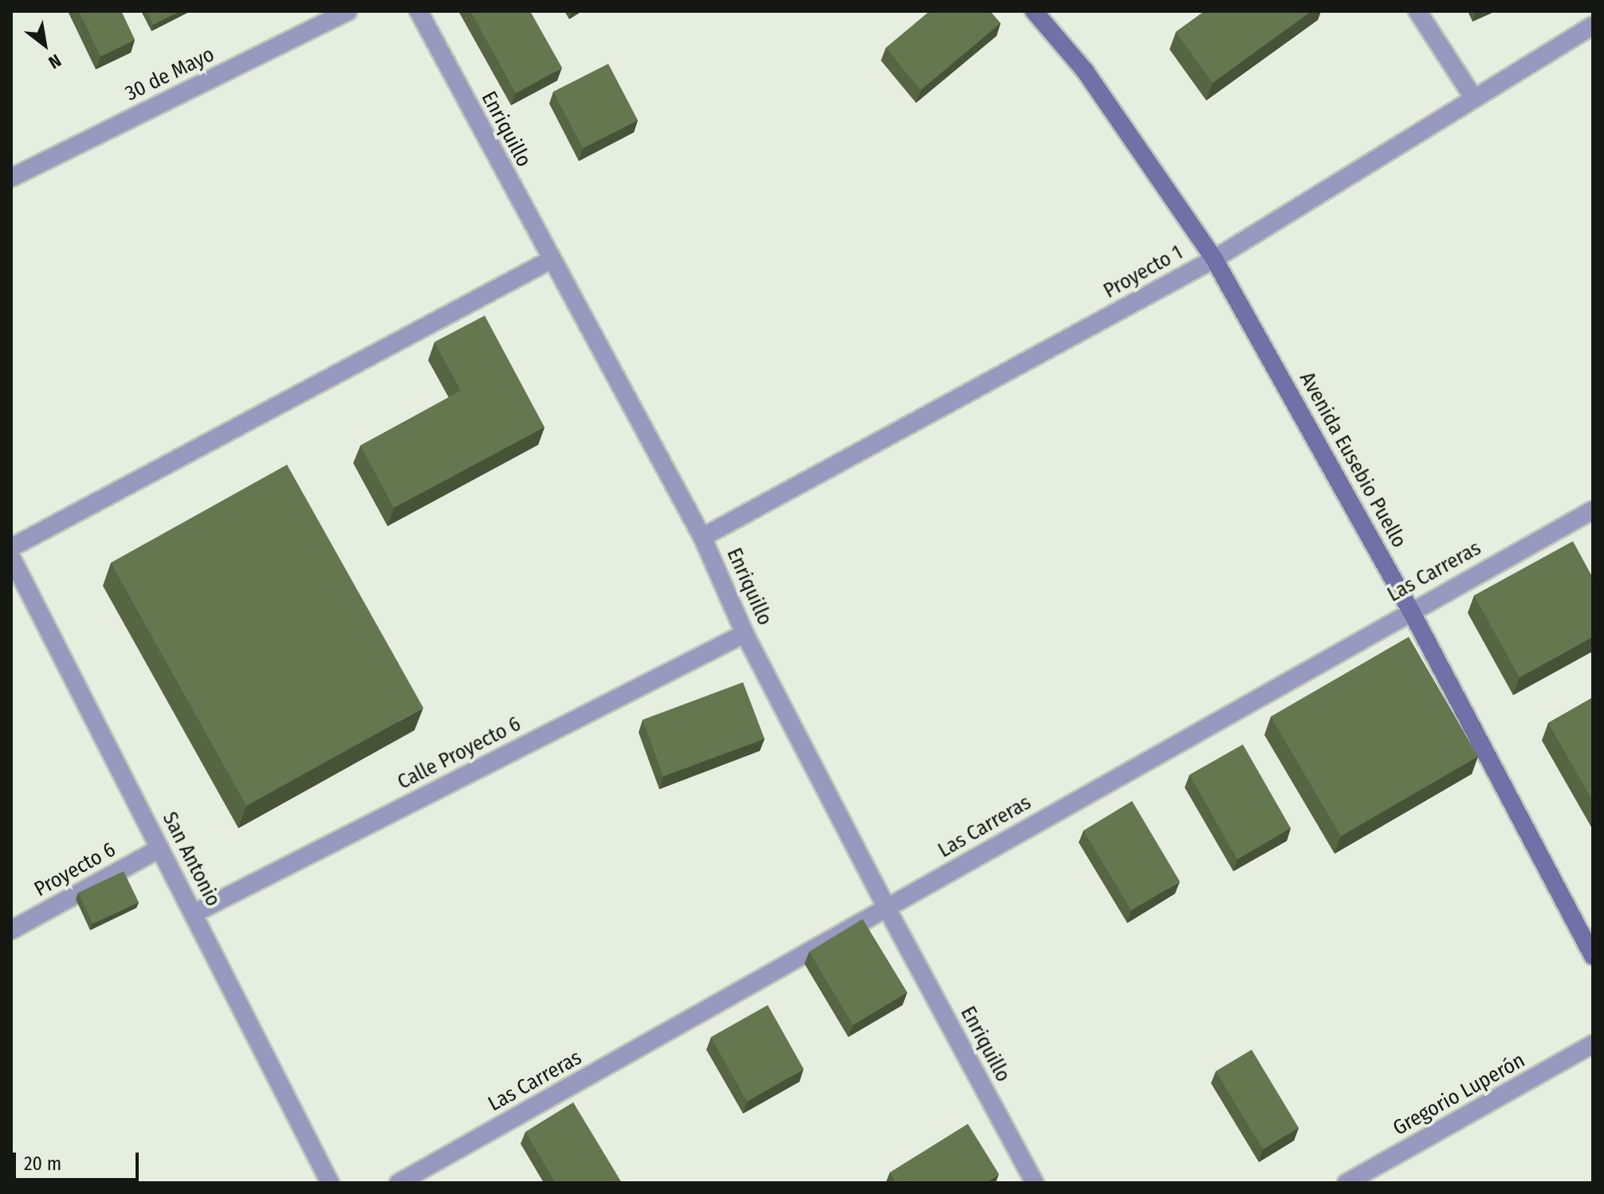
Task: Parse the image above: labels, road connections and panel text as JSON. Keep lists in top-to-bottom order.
{
  "streets": {
    "main road": ["Avenida Eusebio Puello"],
    "street": [
      "30 de Mayo",
      "Enriquillo",
      "Proyecto 1",
      "Las Carreras",
      "Calle Proyecto 6",
      "San Antonio",
      "Proyecto 6",
      "Gregorio Luperón"
    ]
  },
  "crossings": [
    ["Enriquillo", "Proyecto 1"],
    ["Enriquillo", "Las Carreras"],
    ["Enriquillo", "Calle Proyecto 6"],
    ["Proyecto 1", "Avenida Eusebio Puello"],
    ["Avenida Eusebio Puello", "Las Carreras"],
    ["Calle Proyecto 6", "San Antonio"],
    ["San Antonio", "Proyecto 6"]
  ],
  "scale_bar": "20 m",
  "north": "bottom right"
}
